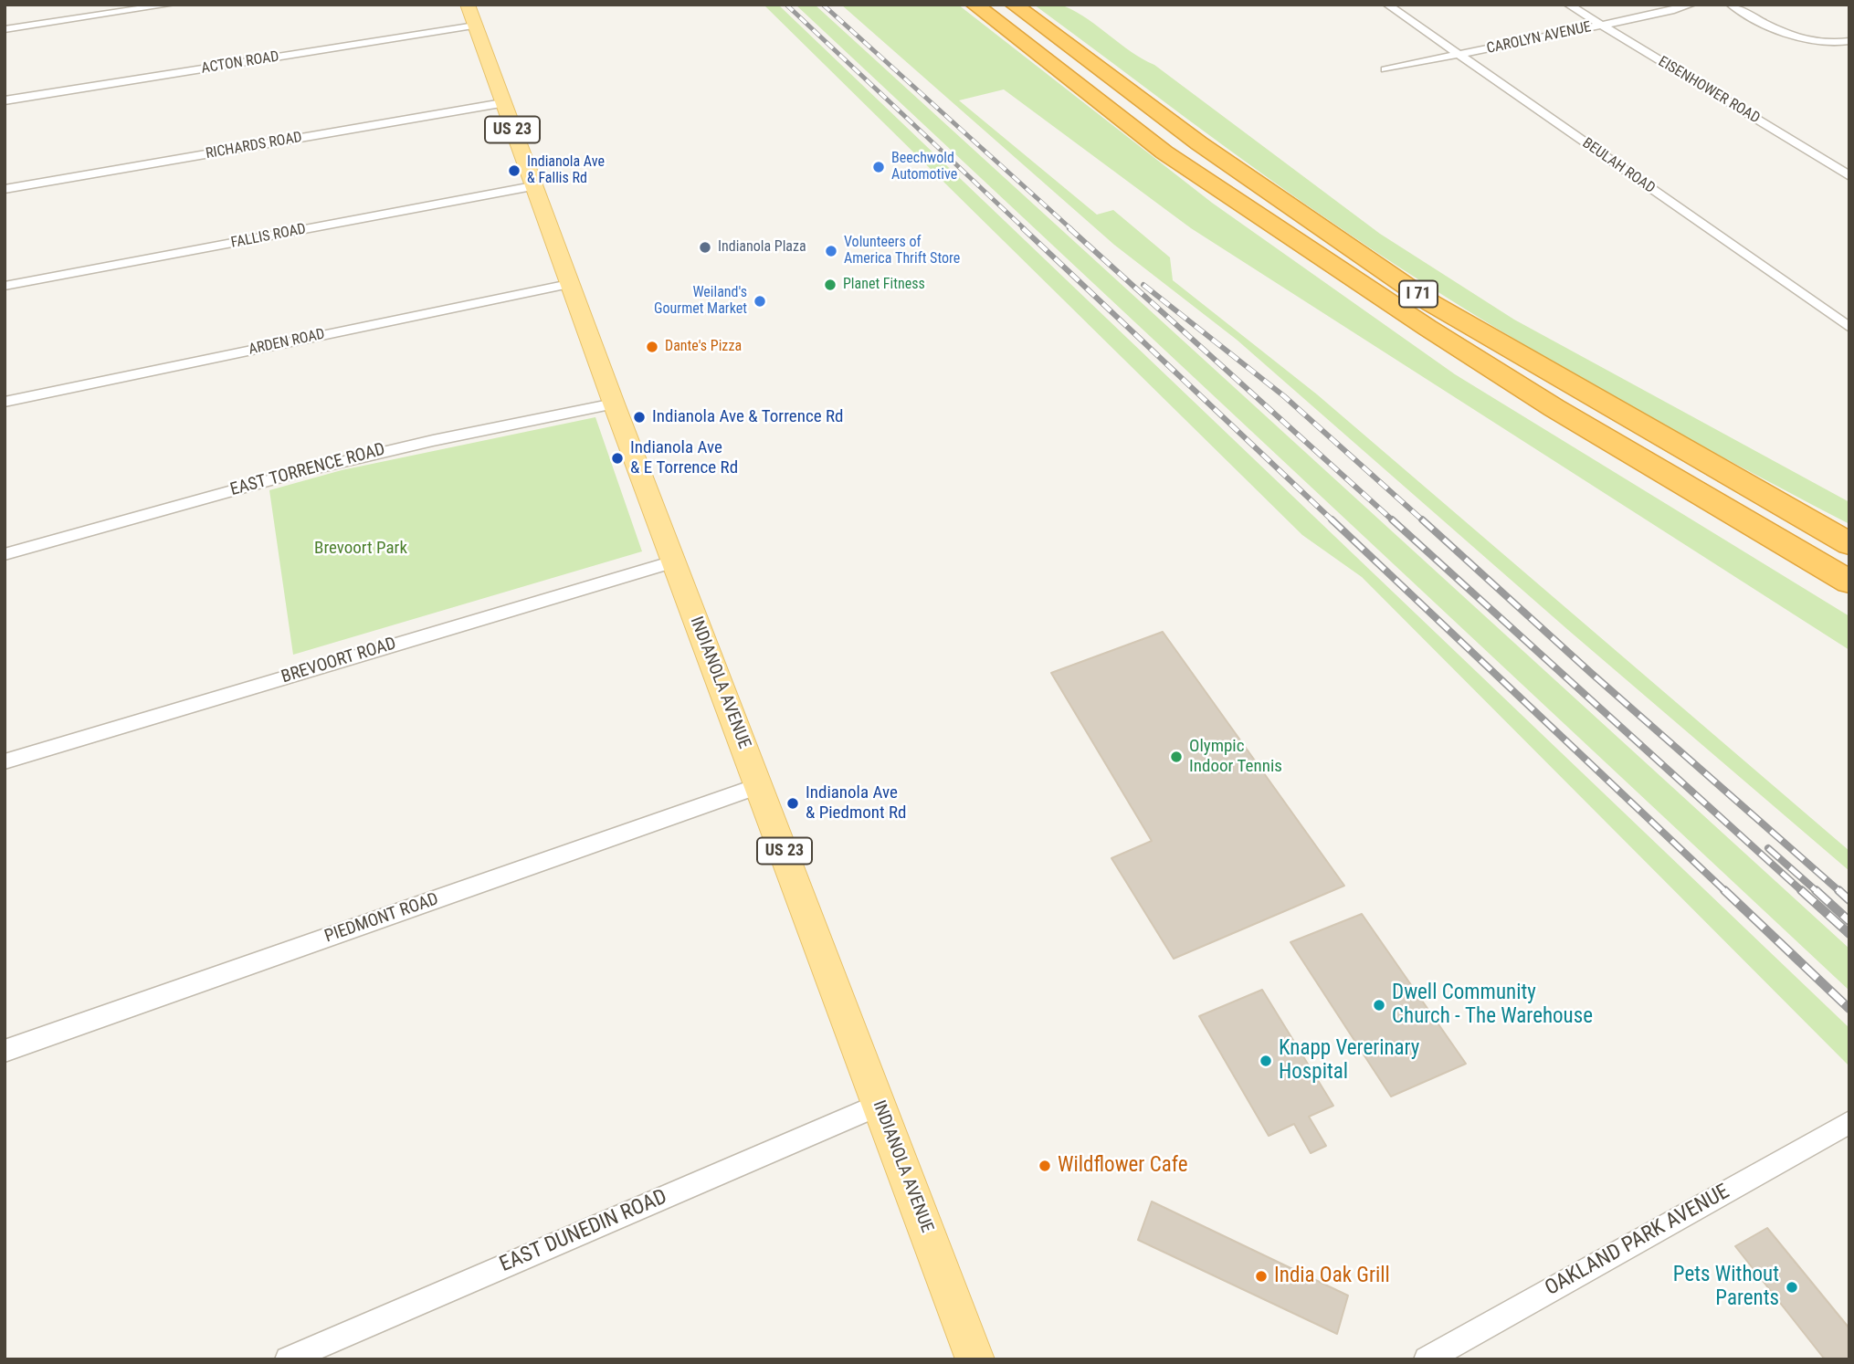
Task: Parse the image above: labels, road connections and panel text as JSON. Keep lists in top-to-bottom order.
{
  "streets": {
    "highway": ["I 71"],
    "main road": ["US 23", "INDIANOLA AVENUE"],
    "street": [
      "CAROLYN AVENUE",
      "ACTON ROAD",
      "EISENHOWER ROAD",
      "RICHARDS ROAD",
      "BEULAH ROAD",
      "FALLIS ROAD",
      "ARDEN ROAD",
      "EAST TORRENCE ROAD",
      "BREVOORT ROAD",
      "PIEDMONT ROAD",
      "EAST DUNEDIN ROAD",
      "OAKLAND PARK AVENUE"
    ]
  },
  "crossings": [
    ["CAROLYN AVENUE", "EISENHOWER ROAD"],
    ["CAROLYN AVENUE", "BEULAH ROAD"],
    ["ACTON ROAD", "INDIANOLA AVENUE"],
    ["RICHARDS ROAD", "INDIANOLA AVENUE"],
    ["FALLIS ROAD", "INDIANOLA AVENUE"],
    ["ARDEN ROAD", "INDIANOLA AVENUE"],
    ["EAST TORRENCE ROAD", "INDIANOLA AVENUE"],
    ["BREVOORT ROAD", "INDIANOLA AVENUE"],
    ["INDIANOLA AVENUE", "PIEDMONT ROAD"],
    ["INDIANOLA AVENUE", "EAST DUNEDIN ROAD"]
  ],
  "parks": ["Brevoort Park"],
  "places": [
    "Beechwold Automotive",
    "Indianola Ave & Fallis Rd",
    "Indianola Plaza",
    "Volunteers of America Thrift Store",
    "Planet Fitness",
    "Weiland's Gourmet Market",
    "Dante's Pizza",
    "Indianola Ave & Torrence Rd",
    "Indianola Ave & E Torrence Rd",
    "Olympic Indoor Tennis",
    "Indianola Ave & Piedmont Rd",
    "Dwell Community Church - The Warehouse",
    "Knapp Vererinary Hospital",
    "Wildflower Cafe",
    "India Oak Grill",
    "Pets Without Parents"
  ]
}
